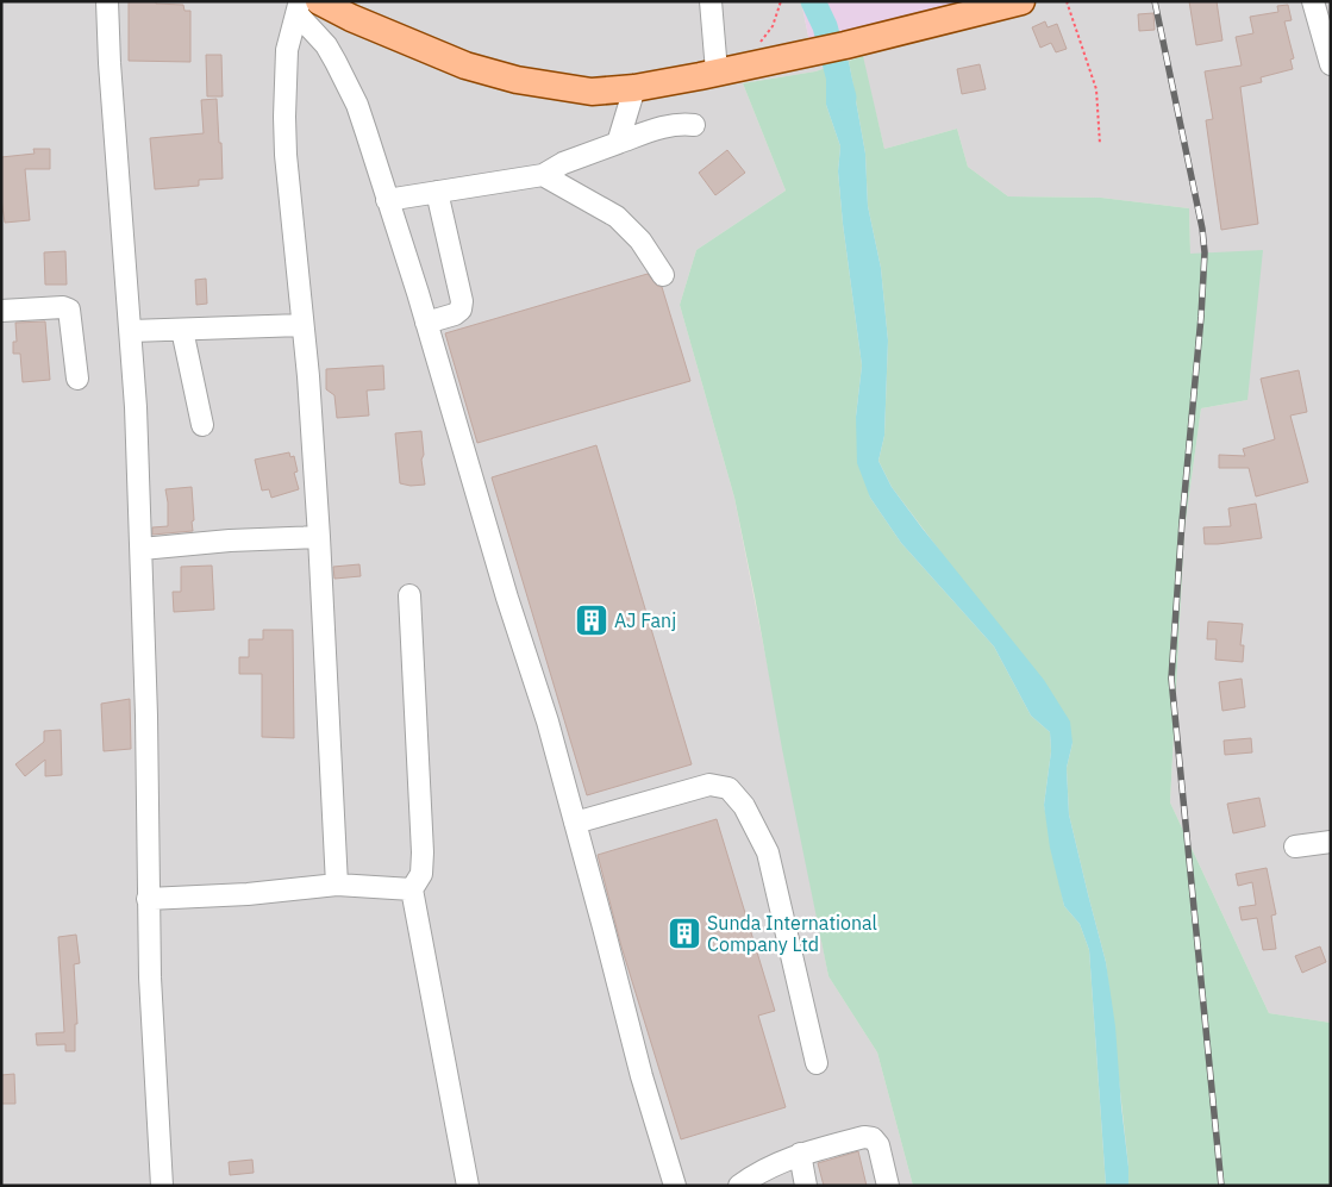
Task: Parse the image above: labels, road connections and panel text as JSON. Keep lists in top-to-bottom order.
{
  "places": {
    "building": ["AJ Fanj", "Sunda International Company Ltd"]
  }
}
